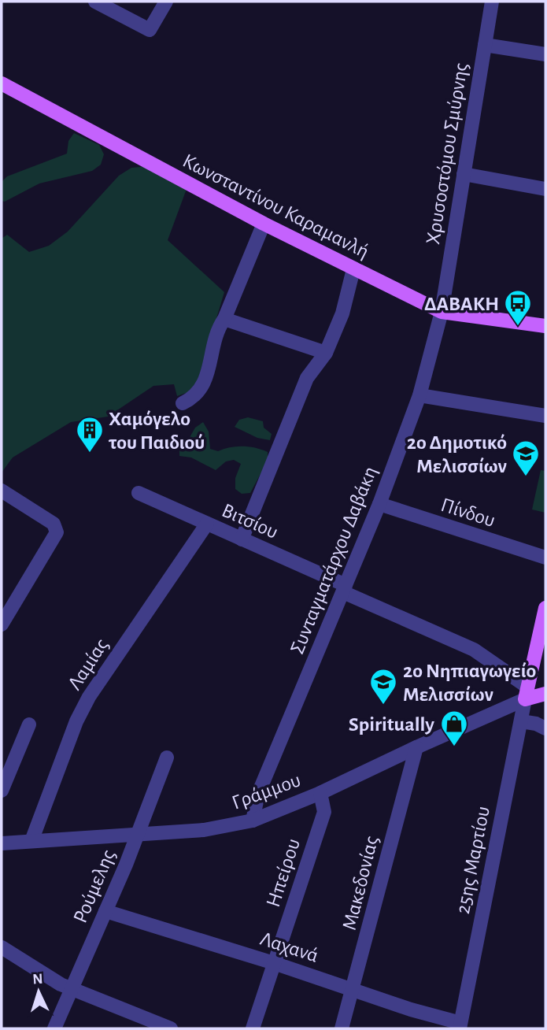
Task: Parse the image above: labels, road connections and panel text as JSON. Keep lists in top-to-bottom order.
{
  "streets": {
    "main road": ["Κωνσταντίνου Καραμανλή"],
    "street": [
      "Χρυσοστόμου Σμύρνης",
      "Πίνδου",
      "Βιτσίου",
      "Συνταγματάρχου Δαβάκη",
      "Λαμίας",
      "Γράμμου",
      "25ης Μαρτίου",
      "Ηπείρου",
      "Μακεδονίας",
      "Ρούμελης",
      "Λαχανά"
    ]
  },
  "crossings": [
    ["Χρυσοστόμου Σμύρνης", "Κωνσταντίνου Καραμανλή"],
    ["Χρυσοστόμου Σμύρνης", "Συνταγματάρχου Δαβάκη"],
    ["Κωνσταντίνου Καραμανλή", "Συνταγματάρχου Δαβάκη"],
    ["Πίνδου", "Συνταγματάρχου Δαβάκη"],
    ["Βιτσίου", "Συνταγματάρχου Δαβάκη"],
    ["Βιτσίου", "Λαμίας"],
    ["Βιτσίου", "Γράμμου"],
    ["Βιτσίου", "25ης Μαρτίου"],
    ["Συνταγματάρχου Δαβάκη", "Γράμμου"],
    ["Λαμίας", "Γράμμου"],
    ["Γράμμου", "25ης Μαρτίου"],
    ["Γράμμου", "Ηπείρου"],
    ["Γράμμου", "Μακεδονίας"],
    ["Γράμμου", "Ρούμελης"],
    ["25ης Μαρτίου", "Λαχανά"],
    ["Ηπείρου", "Λαχανά"],
    ["Μακεδονίας", "Λαχανά"],
    ["Ρούμελης", "Λαχανά"]
  ],
  "places": {
    "bus stop": ["ΔΑΒΑΚΗ"],
    "building": ["Χαμόγελο του Παιδιού"],
    "school or university": ["2ο Δημοτικό Μελισσίων", "2ο Νηπιαγωγείο Μελισσίων"],
    "shop": ["Spiritually"]
  },
  "north": "top"
}
